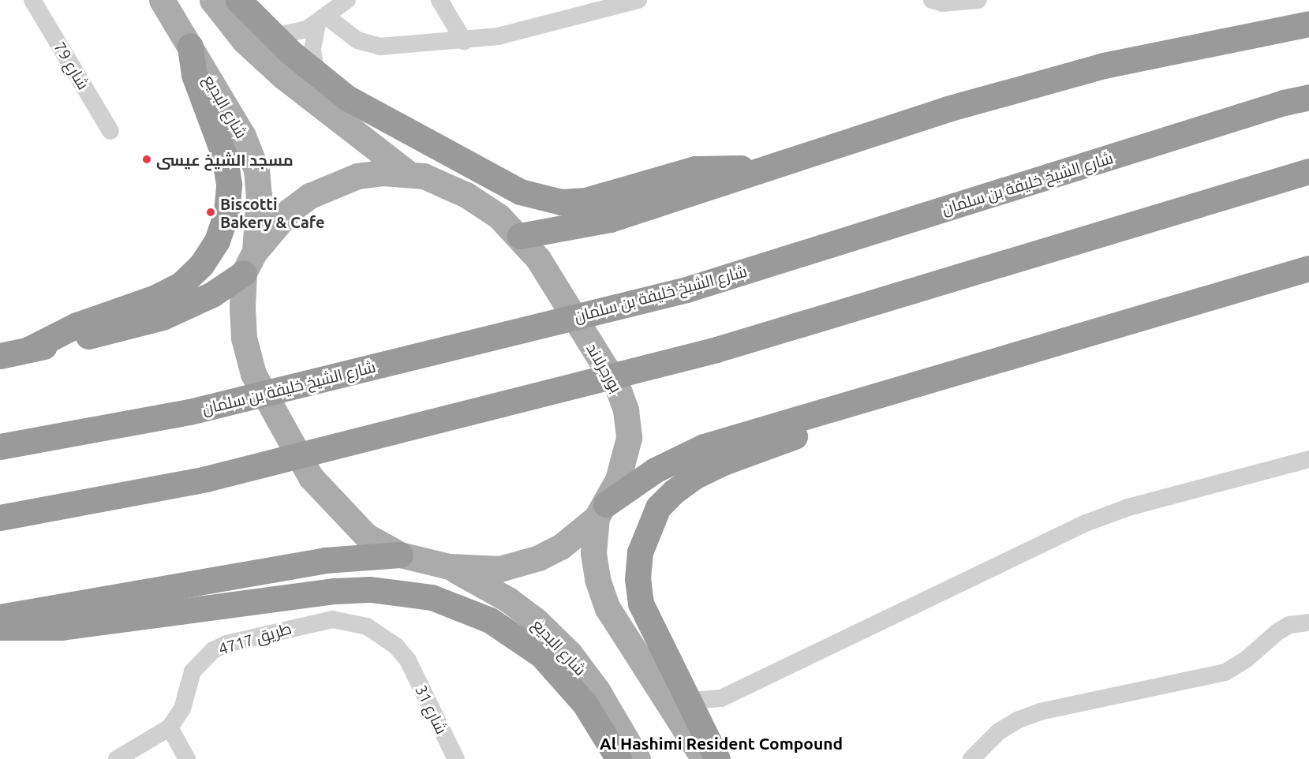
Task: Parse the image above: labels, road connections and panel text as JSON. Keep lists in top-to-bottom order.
{
  "streets": {
    "highway": ["شارع الشيخ خليفة بن سلمان"],
    "main road": ["شارع البديع", "بورجرلاند"],
    "street": ["شارع 79", "طريق 4717", "شارع 31"]
  },
  "crossings": [
    ["شارع البديع", "بورجرلاند"],
    ["طريق 4717", "شارع 31"]
  ],
  "districts": ["Al Hashimi Resident Compound"],
  "places": ["مسجد الشيخ عيسى", "Biscotti Bakery & Cafe"]
}
